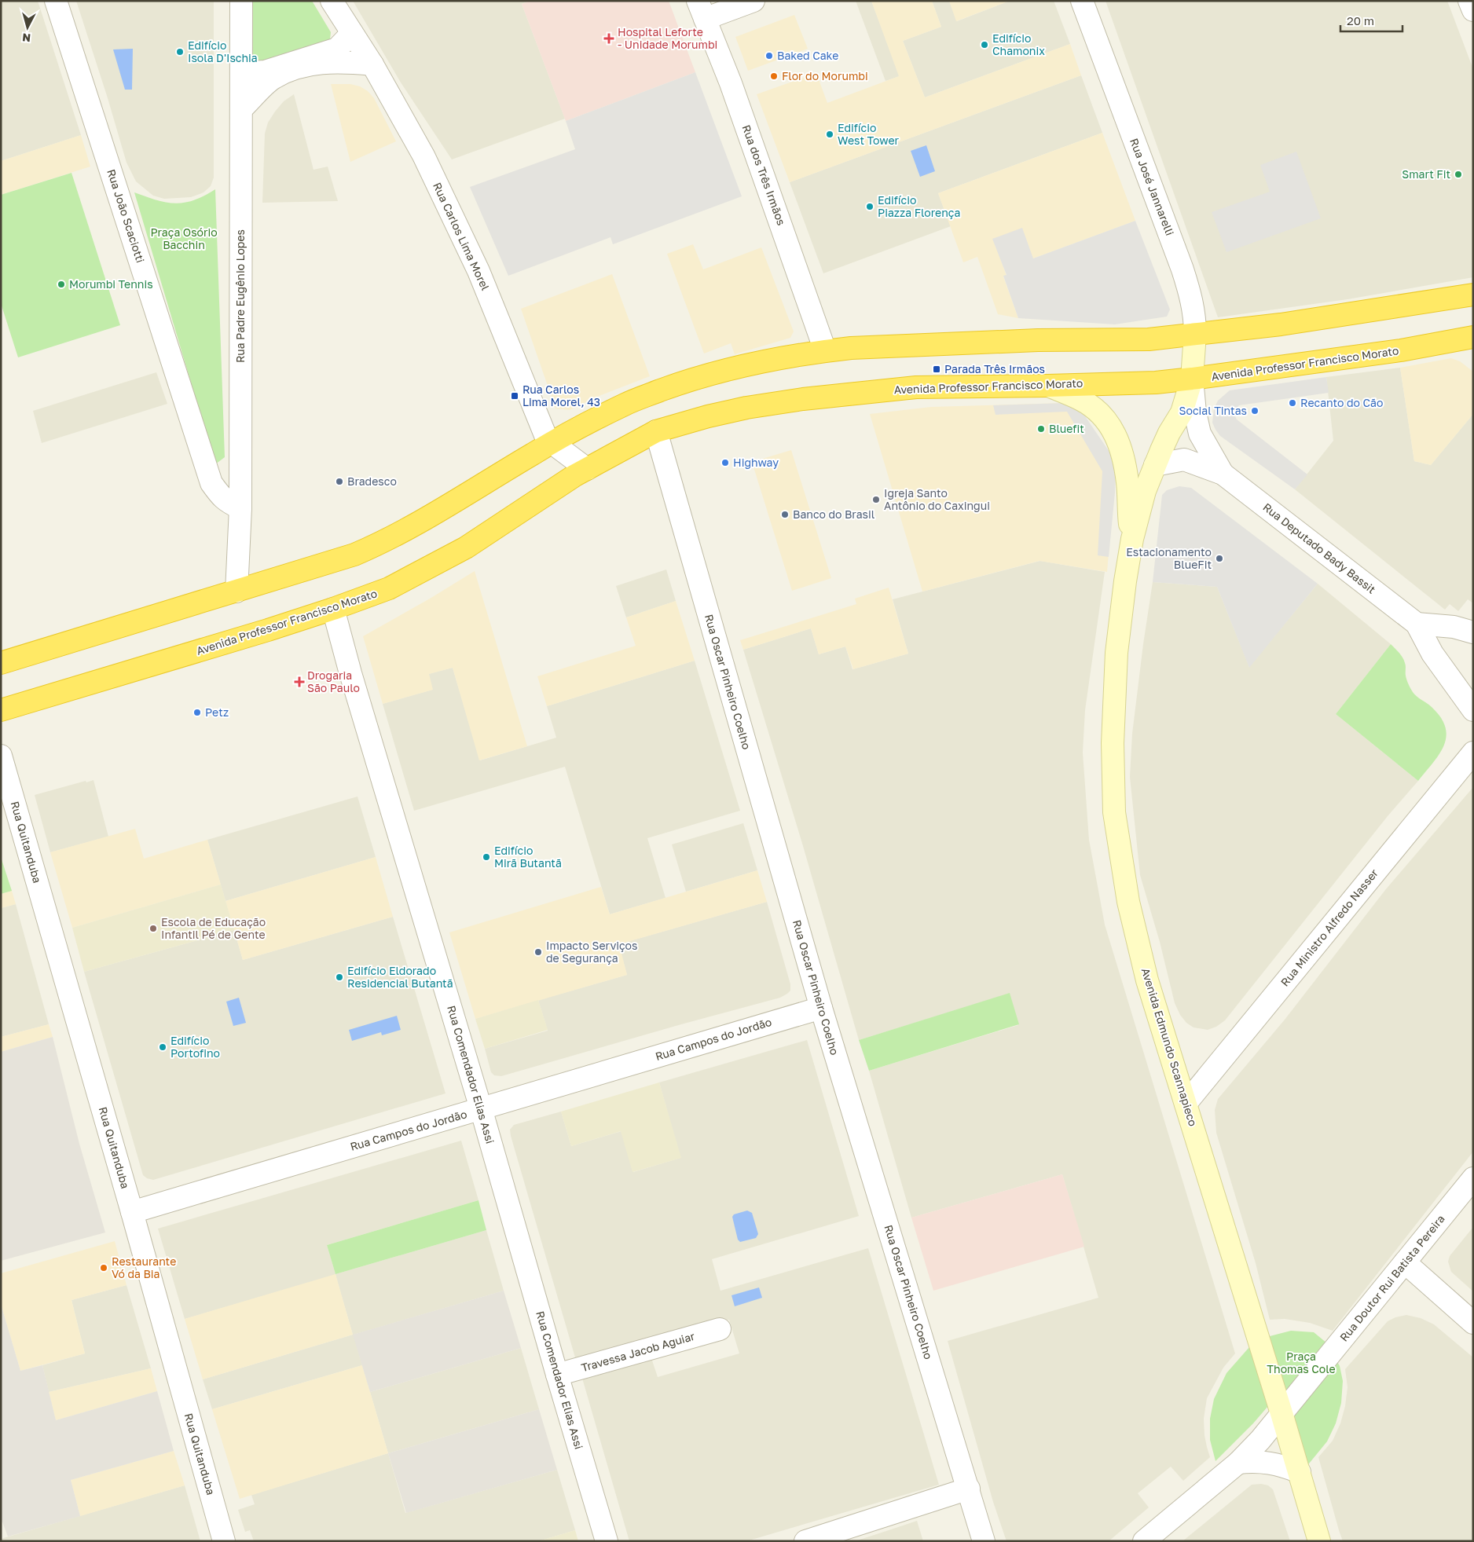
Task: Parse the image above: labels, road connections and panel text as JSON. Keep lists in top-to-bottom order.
{
  "streets": {
    "highway": ["Avenida Professor Francisco Morato"],
    "main road": ["Rua José Jannarelli", "Avenida Edmundo Scannapieco"],
    "street": [
      "Rua dos Três Irmãos",
      "Rua João Scaciotti",
      "Rua Carlos Lima Morel",
      "Rua Padre Eugênio Lopes",
      "Rua Deputado Bady Bassit",
      "Rua Oscar Pinheiro Coelho",
      "Rua Quitanduba",
      "Rua Ministro Alfredo Nasser",
      "Rua Campos do Jordão",
      "Rua Comendador Elias Assi",
      "Rua Doutor Rui Batista Pereira",
      "Travessa Jacob Aguiar"
    ]
  },
  "crossings": [
    ["Rua José Jannarelli", "Avenida Professor Francisco Morato"],
    ["Rua José Jannarelli", "Rua Deputado Bady Bassit"],
    ["Rua José Jannarelli", "Avenida Edmundo Scannapieco"],
    ["Rua João Scaciotti", "Rua Padre Eugênio Lopes"],
    ["Rua Carlos Lima Morel", "Avenida Professor Francisco Morato"],
    ["Avenida Professor Francisco Morato", "Rua Deputado Bady Bassit"],
    ["Avenida Professor Francisco Morato", "Rua Oscar Pinheiro Coelho"],
    ["Avenida Professor Francisco Morato", "Avenida Edmundo Scannapieco"],
    ["Avenida Professor Francisco Morato", "Rua Comendador Elias Assi"],
    ["Rua Deputado Bady Bassit", "Avenida Edmundo Scannapieco"],
    ["Rua Oscar Pinheiro Coelho", "Rua Campos do Jordão"],
    ["Rua Quitanduba", "Rua Campos do Jordão"],
    ["Rua Ministro Alfredo Nasser", "Avenida Edmundo Scannapieco"],
    ["Rua Campos do Jordão", "Rua Comendador Elias Assi"],
    ["Avenida Edmundo Scannapieco", "Rua Doutor Rui Batista Pereira"],
    ["Rua Comendador Elias Assi", "Travessa Jacob Aguiar"]
  ],
  "parks": ["Praça Osório Bacchin", "Praça Thomas Cole"],
  "places": {
    "health": ["Hospital Leforte - Unidade Morumbi", "Drogaria São Paulo"],
    "other": [
      "Edifício Chamonix",
      "Edifício Isola D'Ischia",
      "Baked Cake",
      "Flor do Morumbi",
      "Edifício West Tower",
      "Smart Fit",
      "Edifício Piazza Florença",
      "Morumbi Tennis",
      "Recanto do Cão",
      "Social Tintas",
      "Bluefit",
      "Highway",
      "Bradesco",
      "Igreja Santo Antônio do Caxingui",
      "Banco do Brasil",
      "Estacionamento BlueFit",
      "Petz",
      "Edifício Mirã Butantã",
      "Escola de Educação Infantil Pé de Gente",
      "Impacto Serviços de Segurança",
      "Edifício Eldorado Residencial Butantã",
      "Edifício Portofino",
      "Restaurante Vó da Bia"
    ],
    "transit": ["Parada Três Irmãos", "Rua Carlos Lima Morel, 43"]
  },
  "scale_bar": "20 m",
  "north": "bottom"
}
